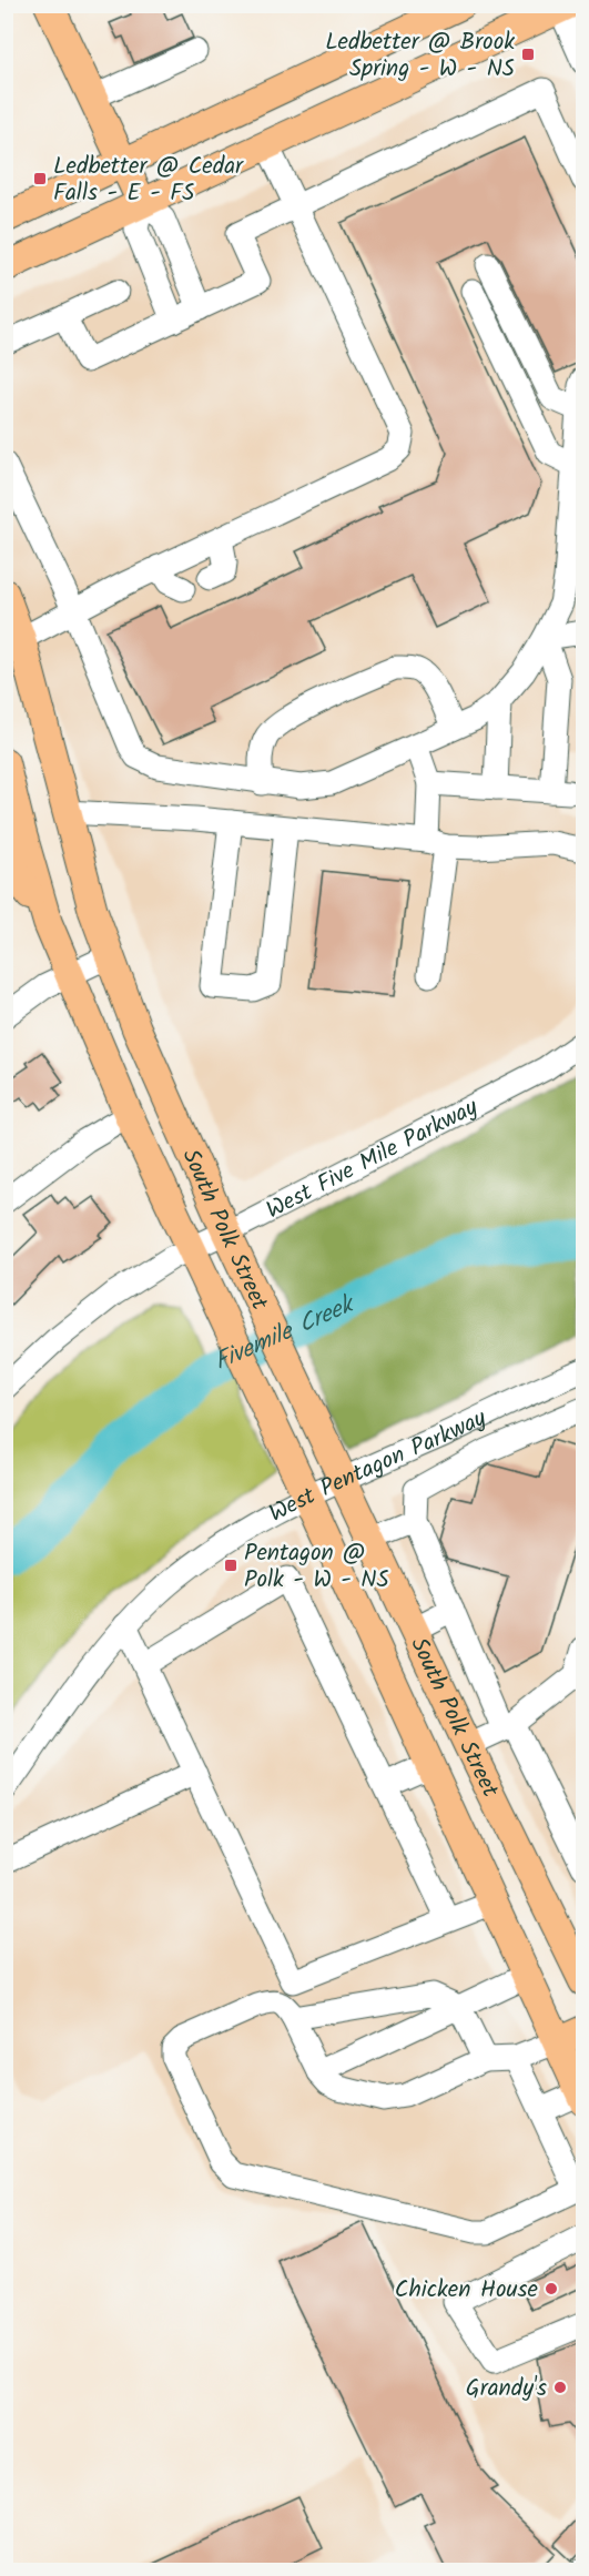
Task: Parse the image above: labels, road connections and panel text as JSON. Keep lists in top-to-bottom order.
{
  "streets": {
    "main road": ["South Polk Street"],
    "street": ["West Five Mile Parkway", "West Pentagon Parkway"]
  },
  "crossings": [
    ["West Five Mile Parkway", "South Polk Street"],
    ["South Polk Street", "West Pentagon Parkway"]
  ],
  "water": ["Fivemile Creek"],
  "places": {
    "transit": ["Ledbetter @ Brook Spring - W - NS", "Ledbetter @ Cedar Falls - E - FS", "Pentagon @ Polk - W - NS"],
    "other": ["Chicken House", "Grandy's"]
  }
}
